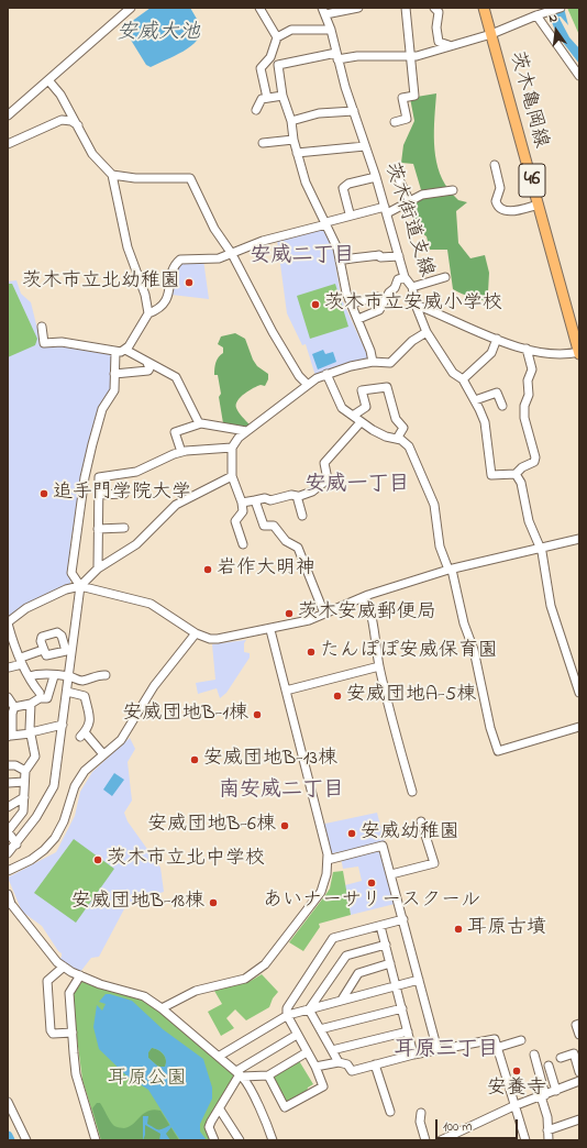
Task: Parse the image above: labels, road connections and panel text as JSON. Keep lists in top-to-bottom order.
{
  "streets": {
    "main road": ["茨木亀岡線", "46"],
    "street": ["茨木街道支線"]
  },
  "crossings": [
    ["茨木亀岡線", "茨木街道支線"]
  ],
  "districts": [
    "安威二丁目",
    "安威一丁目",
    "南安威二丁目",
    "耳原三丁目"
  ],
  "water": ["安威大池"],
  "parks": ["耳原公園"],
  "places": [
    "茨木市立北幼稚園",
    "茨木市立安威小学校",
    "追手門学院大学",
    "岩作大明神",
    "茨木安威郵便局",
    "たんぽぽ安威保育園",
    "安威団地A-5棟",
    "安威団地B-1棟",
    "安威団地B-13棟",
    "安威団地B-6棟",
    "安威幼稚園",
    "茨木市立北中学校",
    "あいナーサリースクール",
    "安威団地B-18棟",
    "耳原古墳",
    "安養寺"
  ],
  "scale_bar": "100 m",
  "north": "top"
}
